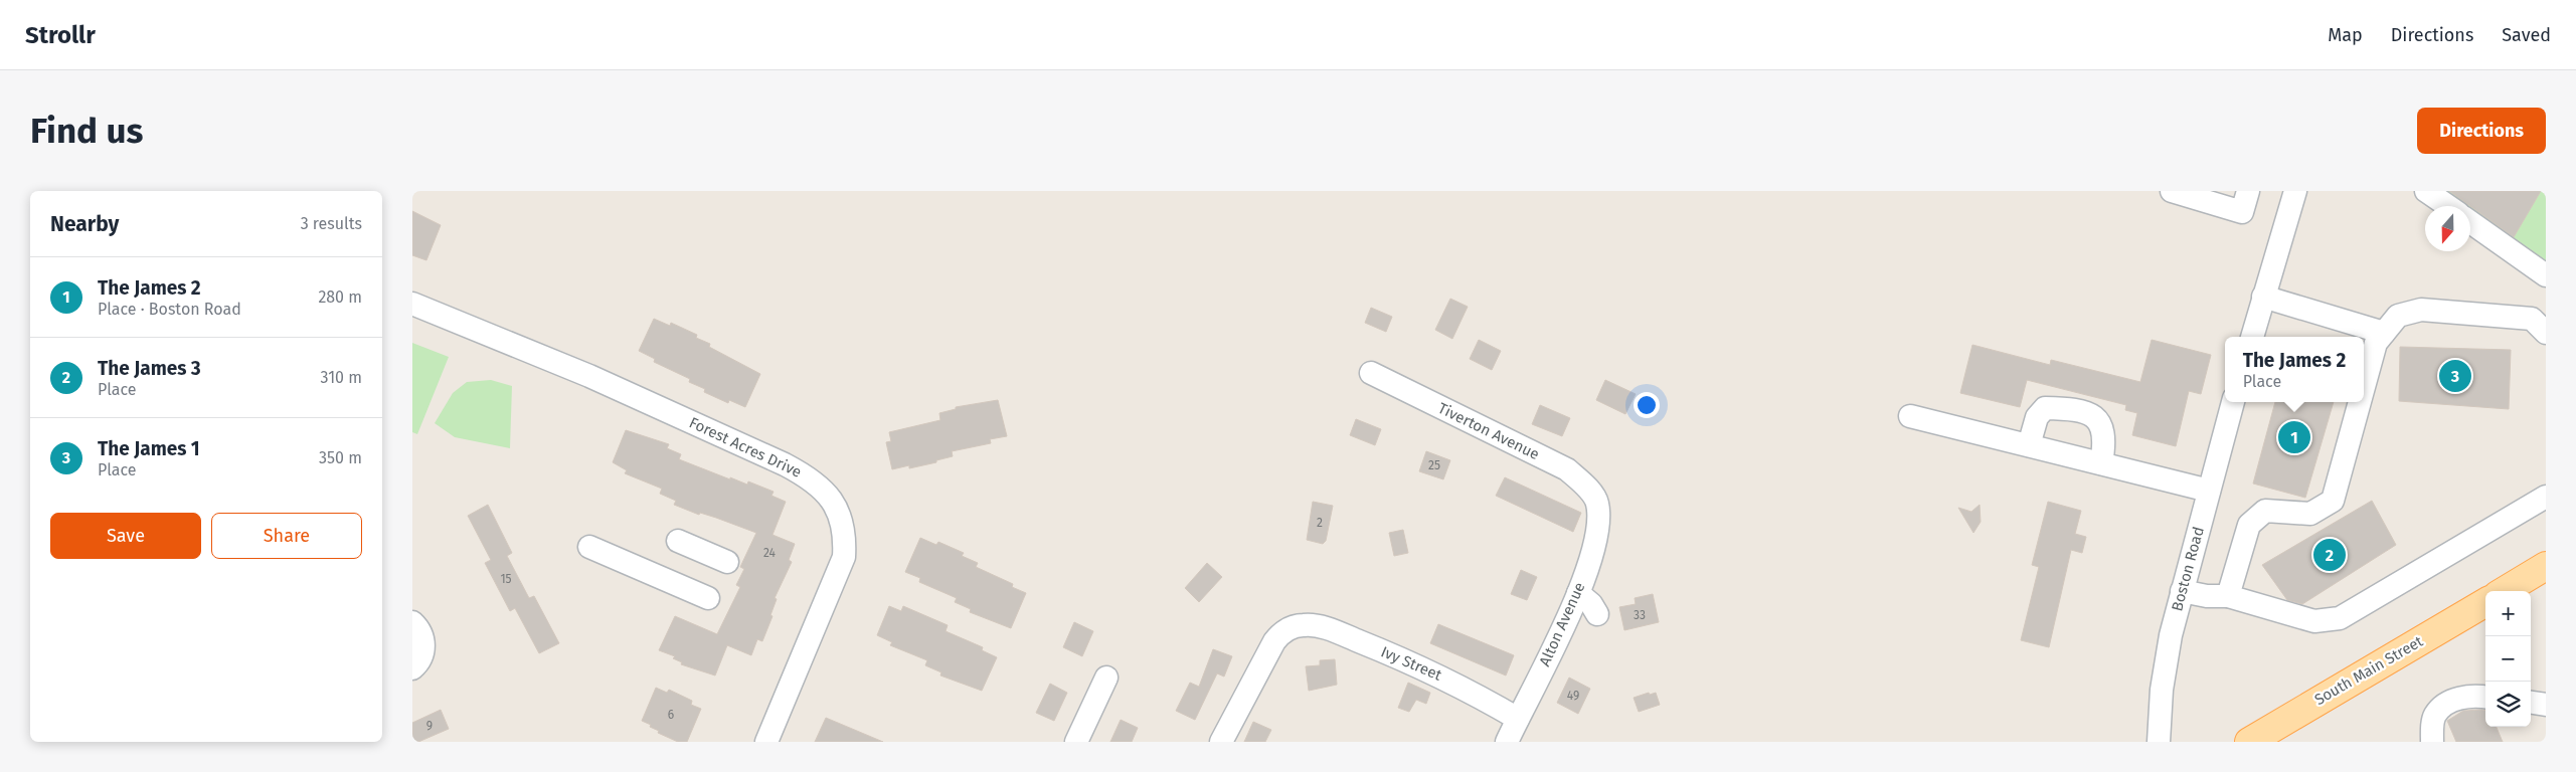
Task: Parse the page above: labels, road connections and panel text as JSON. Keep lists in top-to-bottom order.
{
  "streets": {
    "main road": ["South Main Street"],
    "street": [
      "Tiverton Avenue",
      "Forest Acres Drive",
      "Boston Road",
      "Alton Avenue",
      "Ivy Street"
    ]
  },
  "crossings": [
    ["Tiverton Avenue", "Alton Avenue"],
    ["Alton Avenue", "Ivy Street"]
  ],
  "house_numbers": [
    "25",
    "2",
    "24",
    "15",
    "33",
    "49",
    "6",
    "9"
  ],
  "north": "bottom",
  "page": {
    "header": "Strollr",
    "nav": ["Map", "Directions", "Saved"],
    "buttons": [
      "Directions",
      ["Save", "Share"]
    ],
    "title": "Find us",
    "heading": ["Nearby", "3 results"],
    "list": [
      {
        "mark": "1",
        "name": "The James 2",
        "note": "Place · Boston Road",
        "value": "280 m"
      },
      {
        "mark": "2",
        "name": "The James 3",
        "note": "Place",
        "value": "310 m"
      },
      {
        "mark": "3",
        "name": "The James 1",
        "note": "Place",
        "value": "350 m"
      }
    ],
    "popup": ["The James 2", "Place"],
    "pins": ["3", "1", "2"],
    "map_buttons": ["+", "−"]
  }
}
